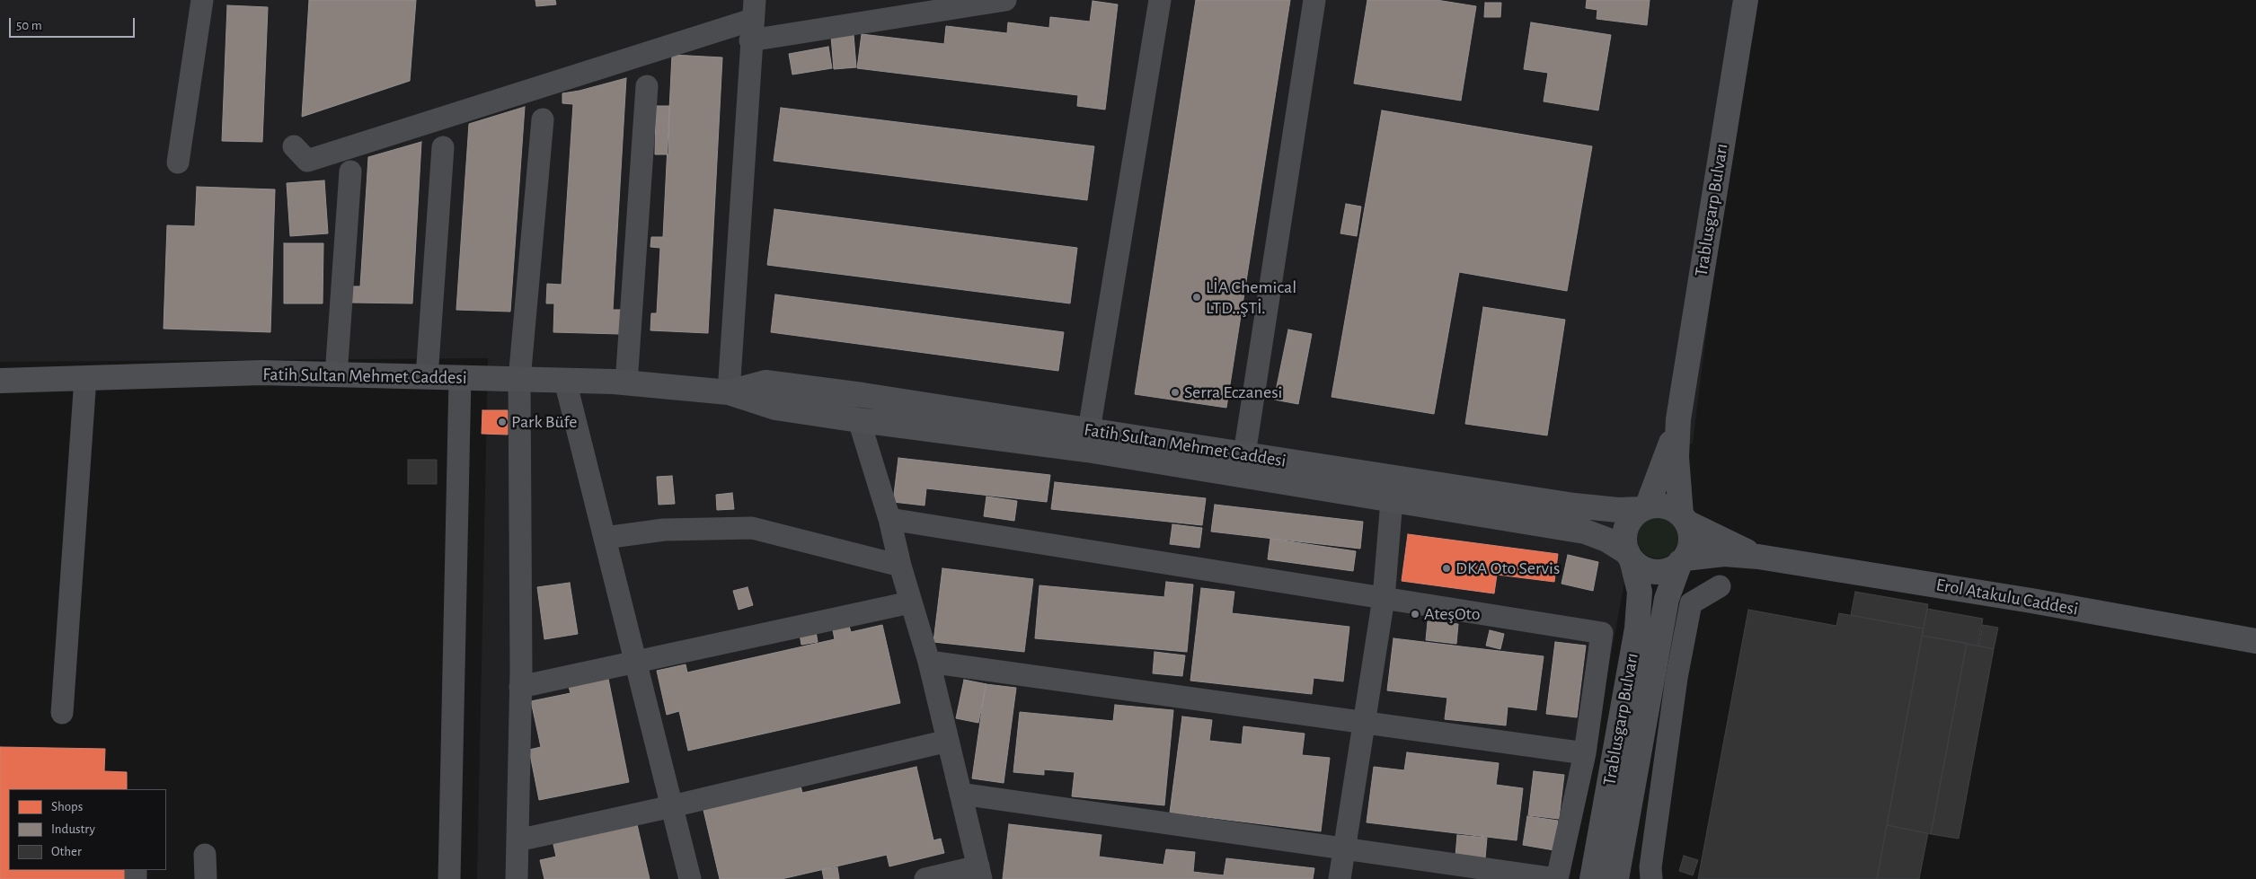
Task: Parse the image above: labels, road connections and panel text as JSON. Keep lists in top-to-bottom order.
{
  "streets": {
    "main road": ["Trablusgarp Bulvarı", "Fatih Sultan Mehmet Caddesi", "Erol Atakulu Caddesi"]
  },
  "crossings": [
    ["Trablusgarp Bulvarı", "Fatih Sultan Mehmet Caddesi"]
  ],
  "places": [
    "LİA Chemical LTD..ŞTİ.",
    "Serra Eczanesi",
    "Park Büfe",
    "DKA Oto Servis",
    "AteşOto"
  ],
  "legend": ["Shops", "Industry", "Other"],
  "scale_bar": "50 m"
}
